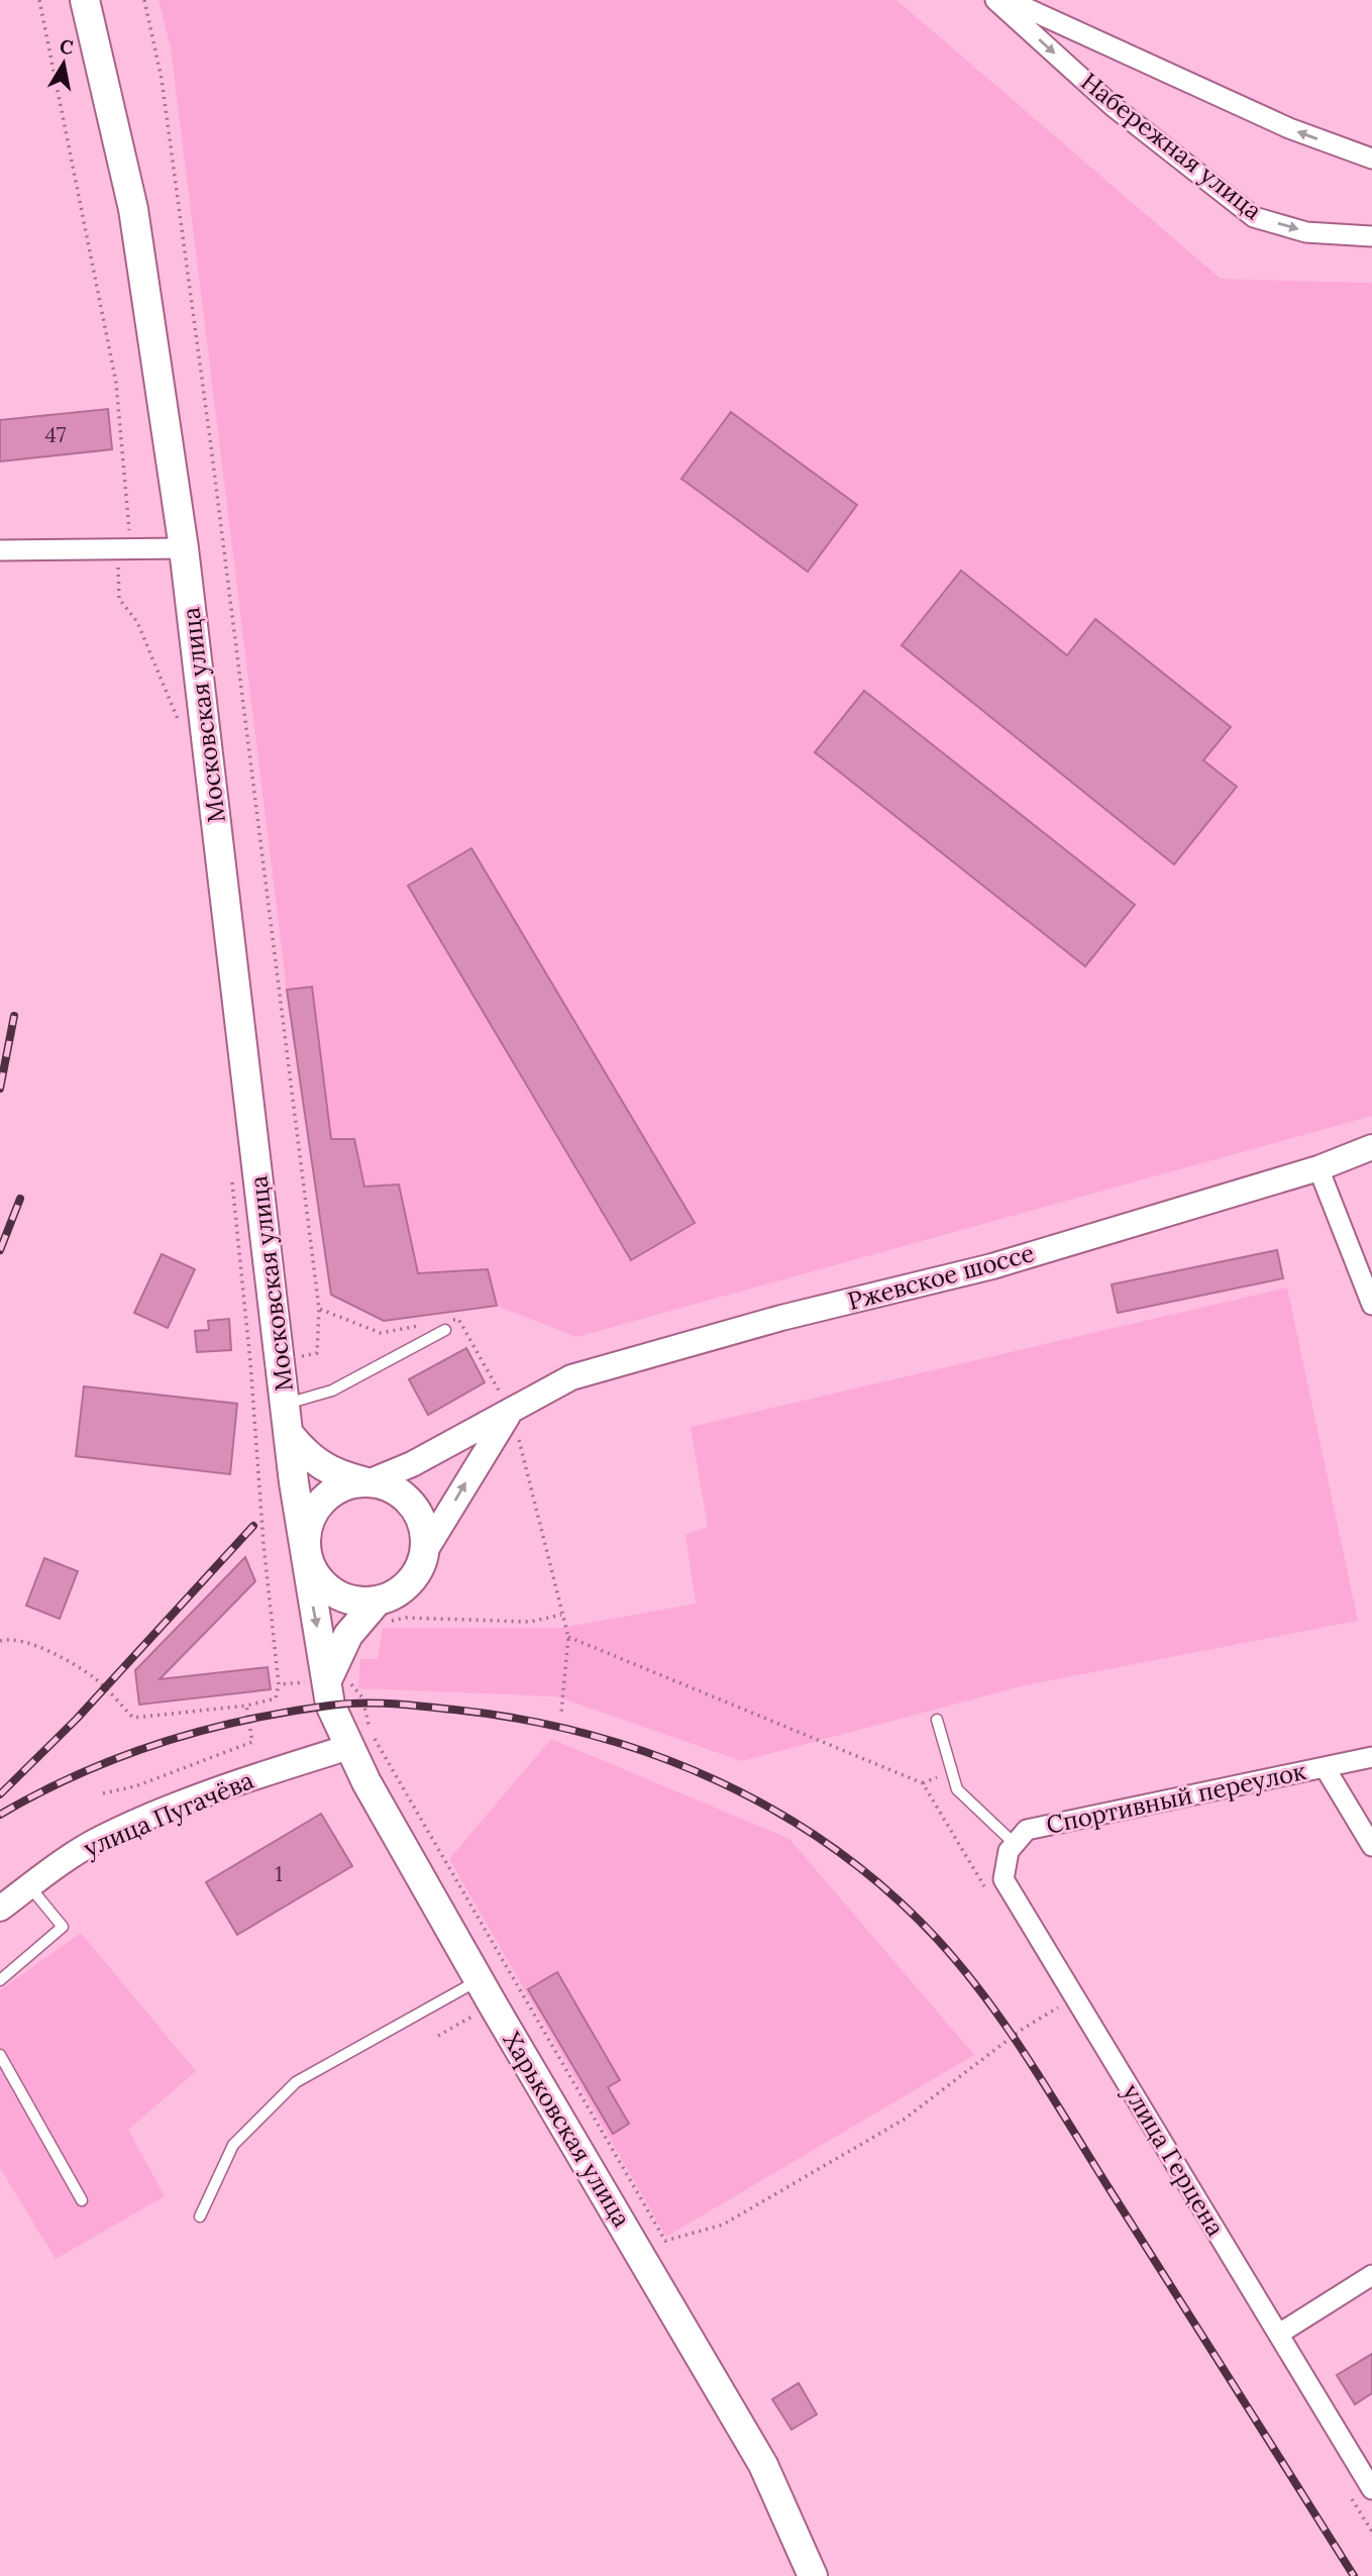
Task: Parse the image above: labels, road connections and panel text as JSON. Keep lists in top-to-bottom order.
{
  "streets": {
    "main road": ["Московская улица", "Харьковская улица"],
    "street": [
      "Набережная улица",
      "Ржевское шоссе",
      "Спортивный переулок",
      "улица Пугачёва",
      "улица Герцена"
    ]
  },
  "crossings": [
    ["Московская улица", "Ржевское шоссе"],
    ["Московская улица", "Харьковская улица"],
    ["Ржевское шоссе", "Харьковская улица"],
    ["Спортивный переулок", "улица Герцена"],
    ["улица Пугачёва", "Харьковская улица"]
  ],
  "house_numbers": ["47", "1"],
  "north": "top"
}
